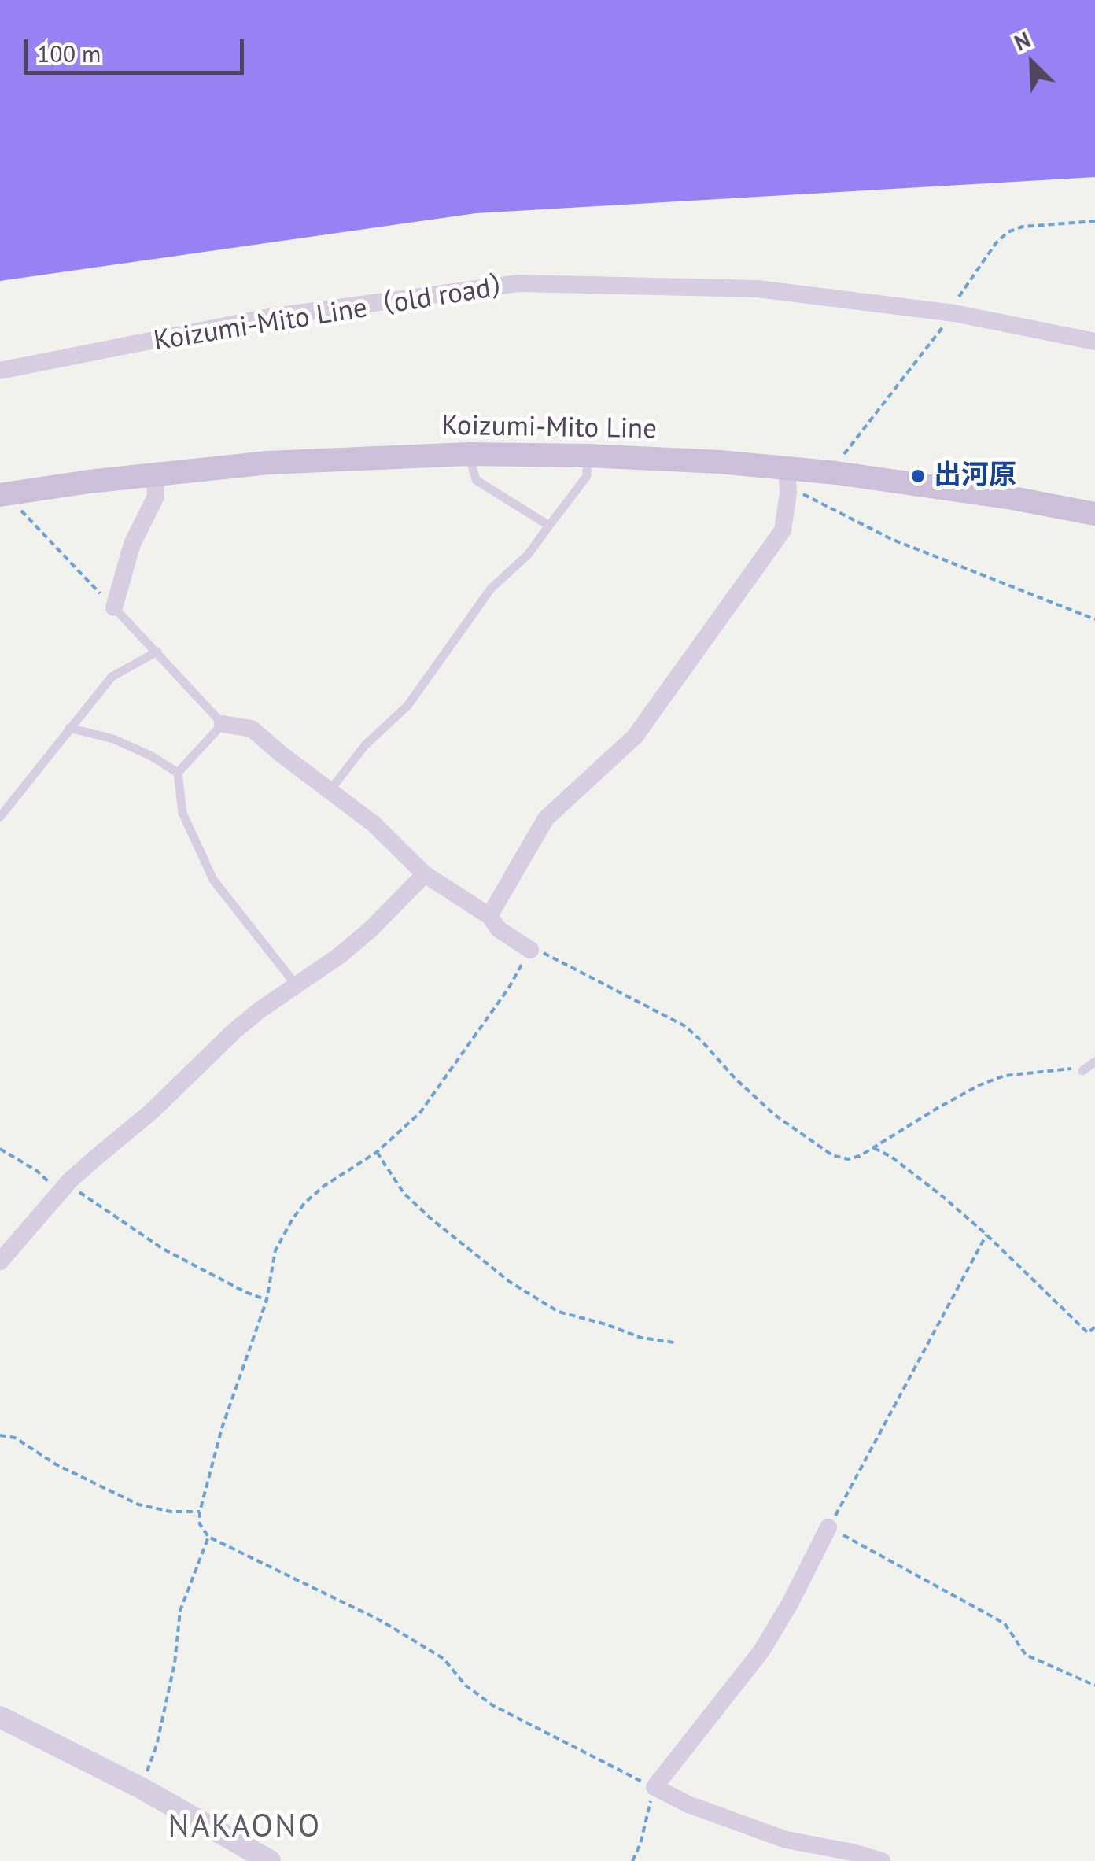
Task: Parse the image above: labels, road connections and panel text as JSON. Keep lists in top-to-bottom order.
{
  "streets": {
    "main road": ["Koizumi-Mito Line"],
    "street": ["Koizumi-Mito Line（old road）"]
  },
  "districts": ["NAKAONO"],
  "places": ["出河原"],
  "scale_bar": "100 m",
  "north": "top left"
}
